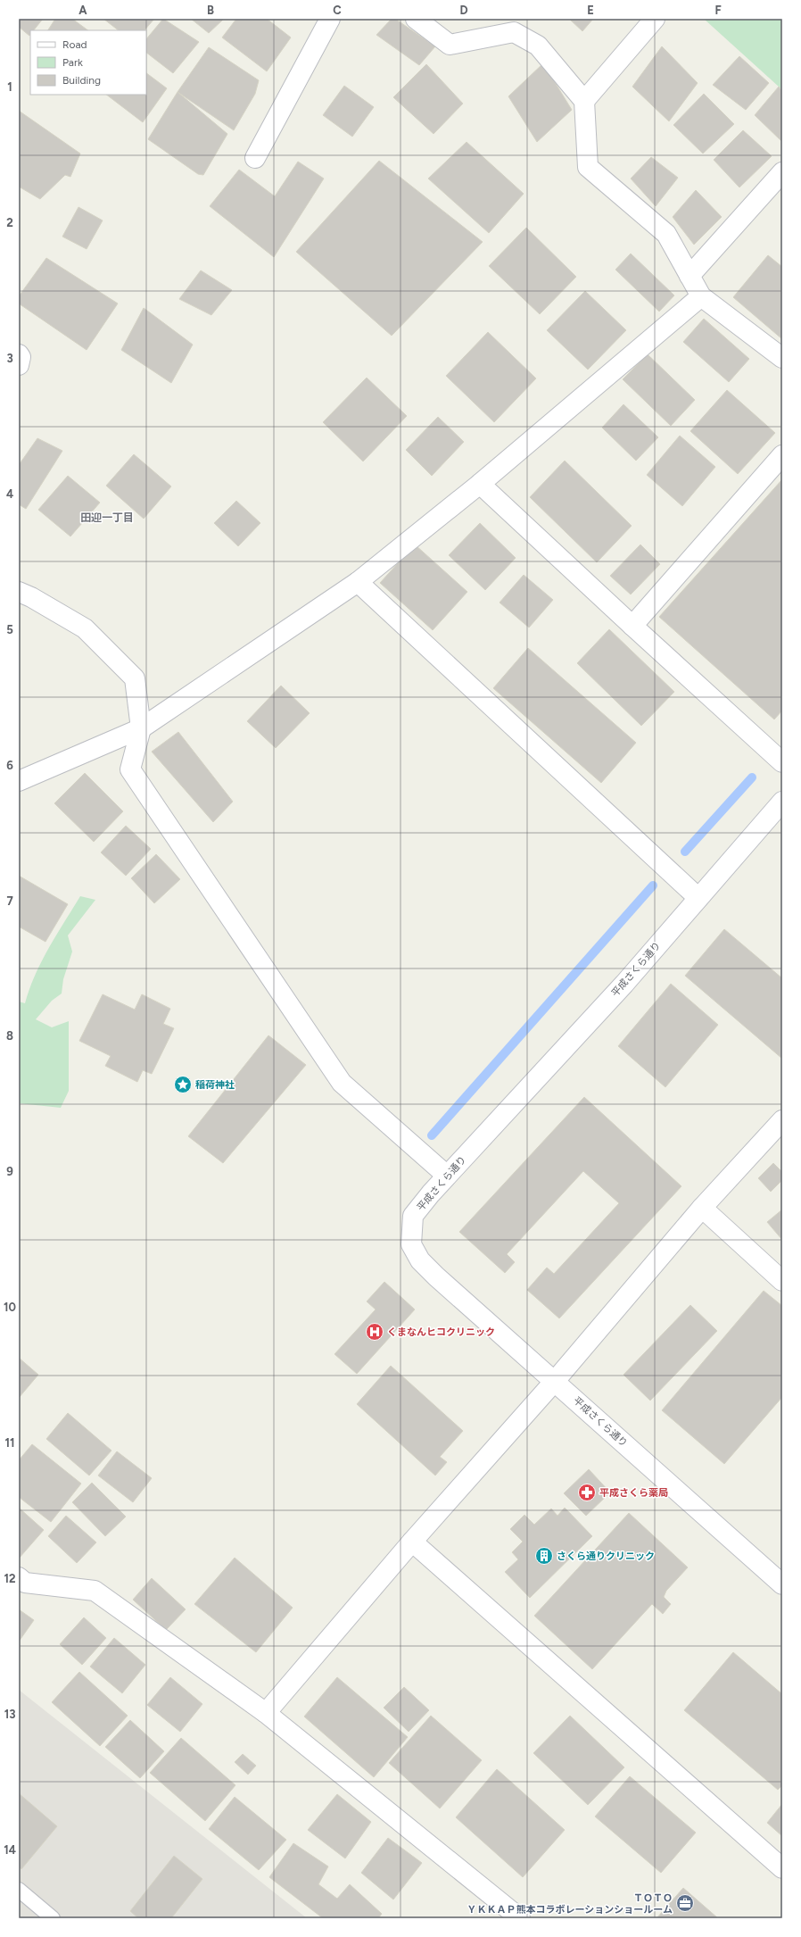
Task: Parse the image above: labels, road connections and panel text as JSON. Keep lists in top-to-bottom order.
{
  "streets": {
    "street": ["平成さくら通り"]
  },
  "districts": ["田迎一丁目"],
  "places": {
    "place": ["稲荷神社"],
    "hospital": ["くまなんヒコクリニック"],
    "pharmacy": ["平成さくら薬局"],
    "building": ["さくら通りクリニック"],
    "office": ["ＴＯＴＯ ＹＫＫＡＰ熊本コラボレーションショールーム"]
  },
  "legend": ["Road", "Park", "Building"],
  "grid": {
    "columns": [
      "A",
      "B",
      "C",
      "D",
      "E",
      "F"
    ],
    "rows": [
      "1",
      "2",
      "3",
      "4",
      "5",
      "6",
      "7",
      "8",
      "9",
      "10",
      "11",
      "12",
      "13",
      "14"
    ]
  }
}
